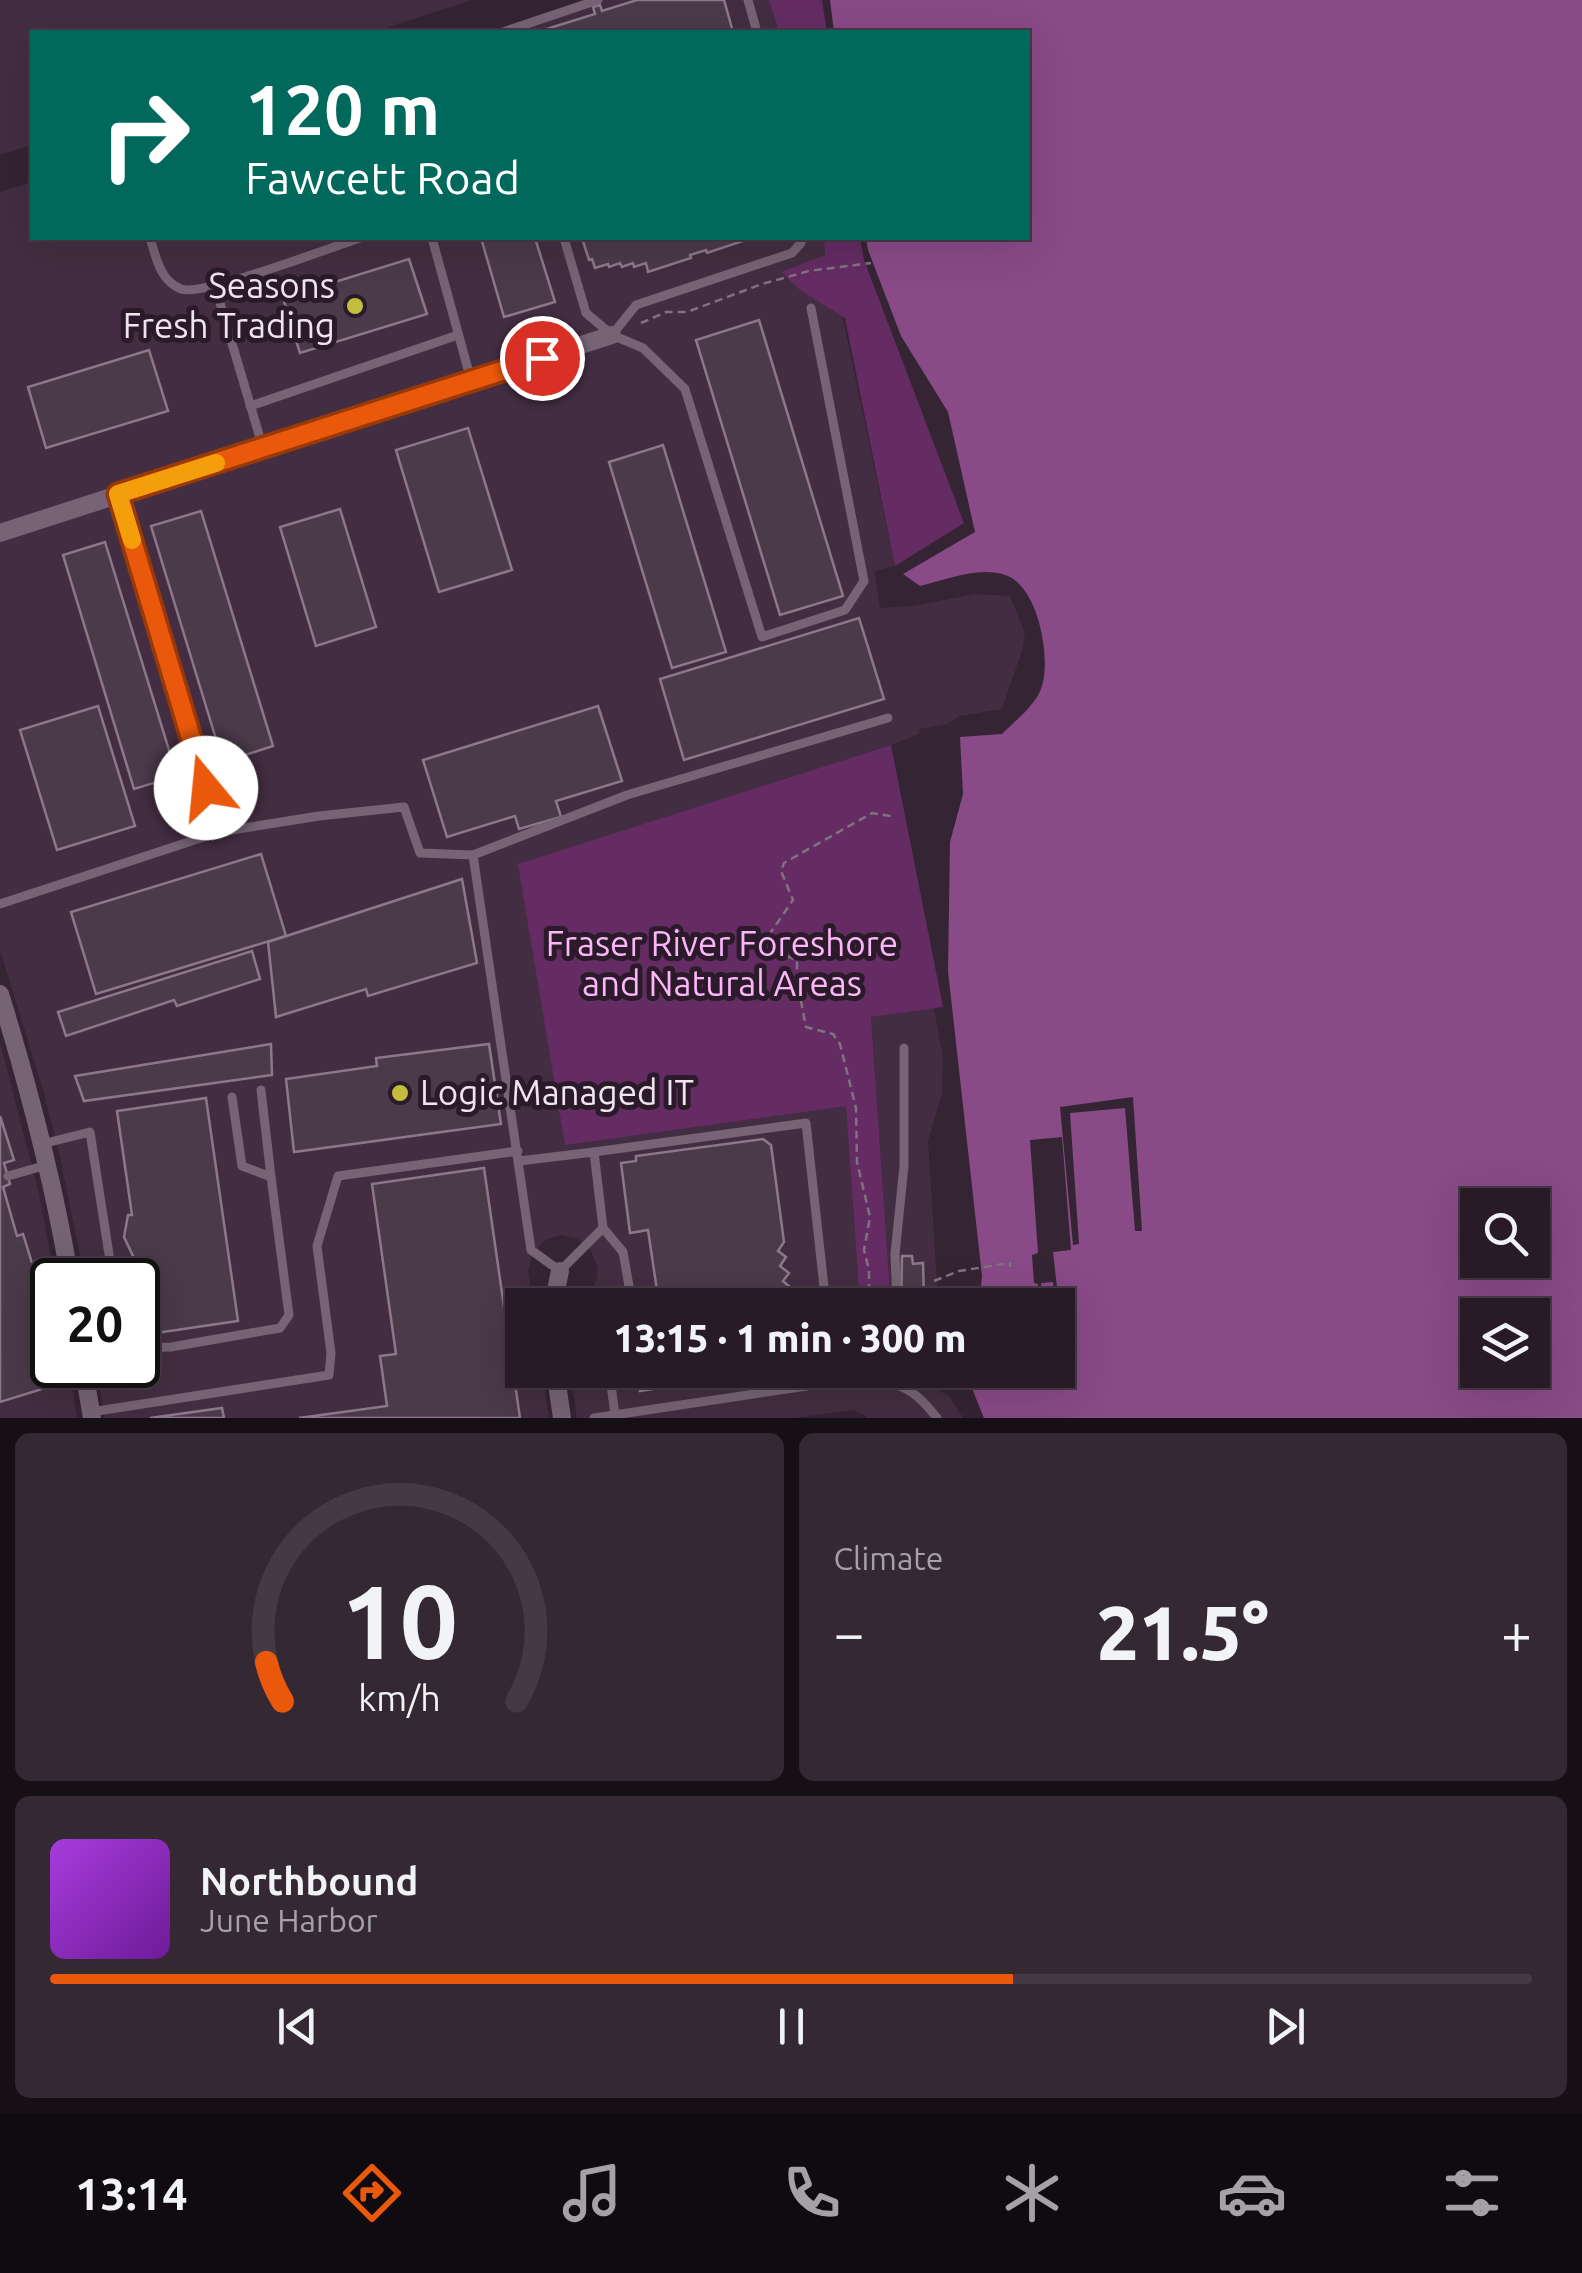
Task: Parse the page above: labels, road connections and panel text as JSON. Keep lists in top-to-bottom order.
{
  "parks": ["Fraser River Foreshore and Natural Areas"],
  "places": ["Seasons Fresh Trading", "Logic Managed IT"],
  "page": {
    "turn": ["120 m", "Fawcett Road"],
    "limit": "20",
    "trip": "13:15 · 1 min · 300 m",
    "tile": "Climate",
    "heat": ["−", "21.5°", "+"],
    "song": ["Northbound", "June Harbor"],
    "tabs": "13:14",
    "gauge": ["10", "km/h"]
  }
}
